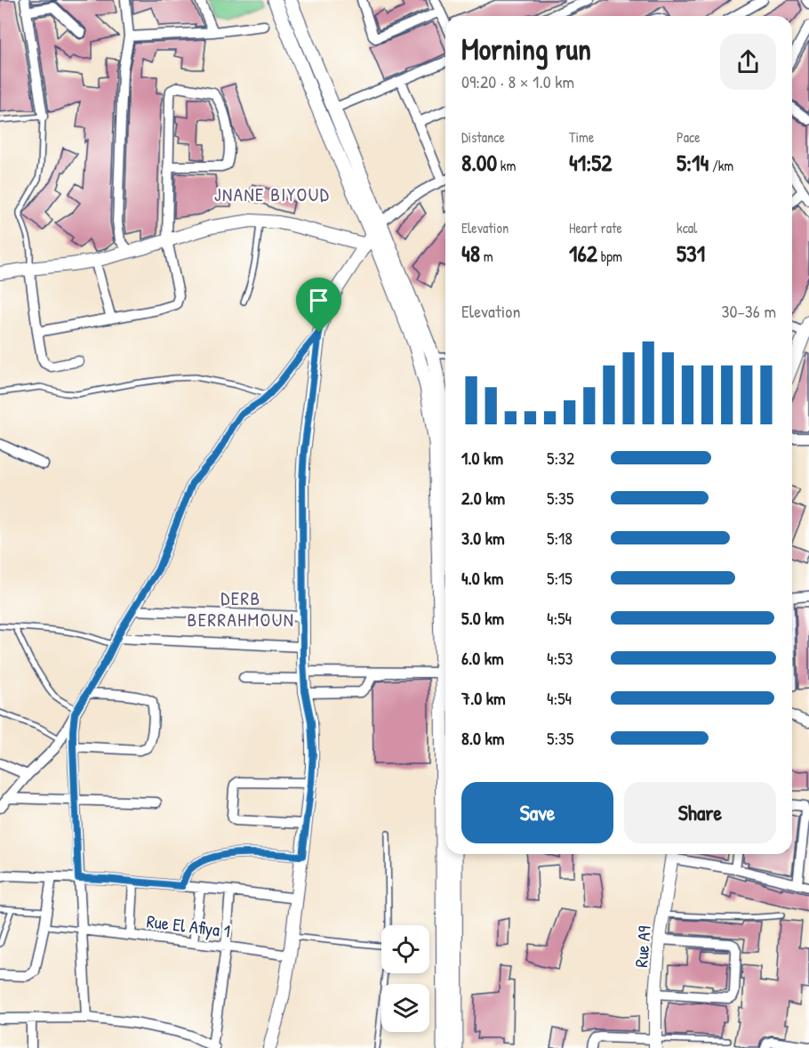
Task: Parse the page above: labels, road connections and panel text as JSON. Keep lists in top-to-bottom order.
{
  "streets": {
    "street": ["Rue El Afiya 1", "Rue A9"]
  },
  "districts": ["JNANE BIYOUD", "DERB BERRAHMOUN"],
  "page": {
    "heading": ["Morning run", "09:20 · 8 × 1.0 km"],
    "stats": [
      ["Distance", "8.00 km"],
      ["Time", "41:52"],
      ["Pace", "5:14 /km"],
      ["Elevation", "48 m"],
      ["Heart rate", "162 bpm"],
      ["kcal", "531"]
    ],
    "chart": ["Elevation", "30–36 m"],
    "list": [
      {
        "name": "1.0 km",
        "note": "5:32"
      },
      {
        "name": "2.0 km",
        "note": "5:35"
      },
      {
        "name": "3.0 km",
        "note": "5:18"
      },
      {
        "name": "4.0 km",
        "note": "5:15"
      },
      {
        "name": "5.0 km",
        "note": "4:54"
      },
      {
        "name": "6.0 km",
        "note": "4:53"
      },
      {
        "name": "7.0 km",
        "note": "4:54"
      },
      {
        "name": "8.0 km",
        "note": "5:35"
      }
    ],
    "buttons": ["Save", "Share"]
  }
}
